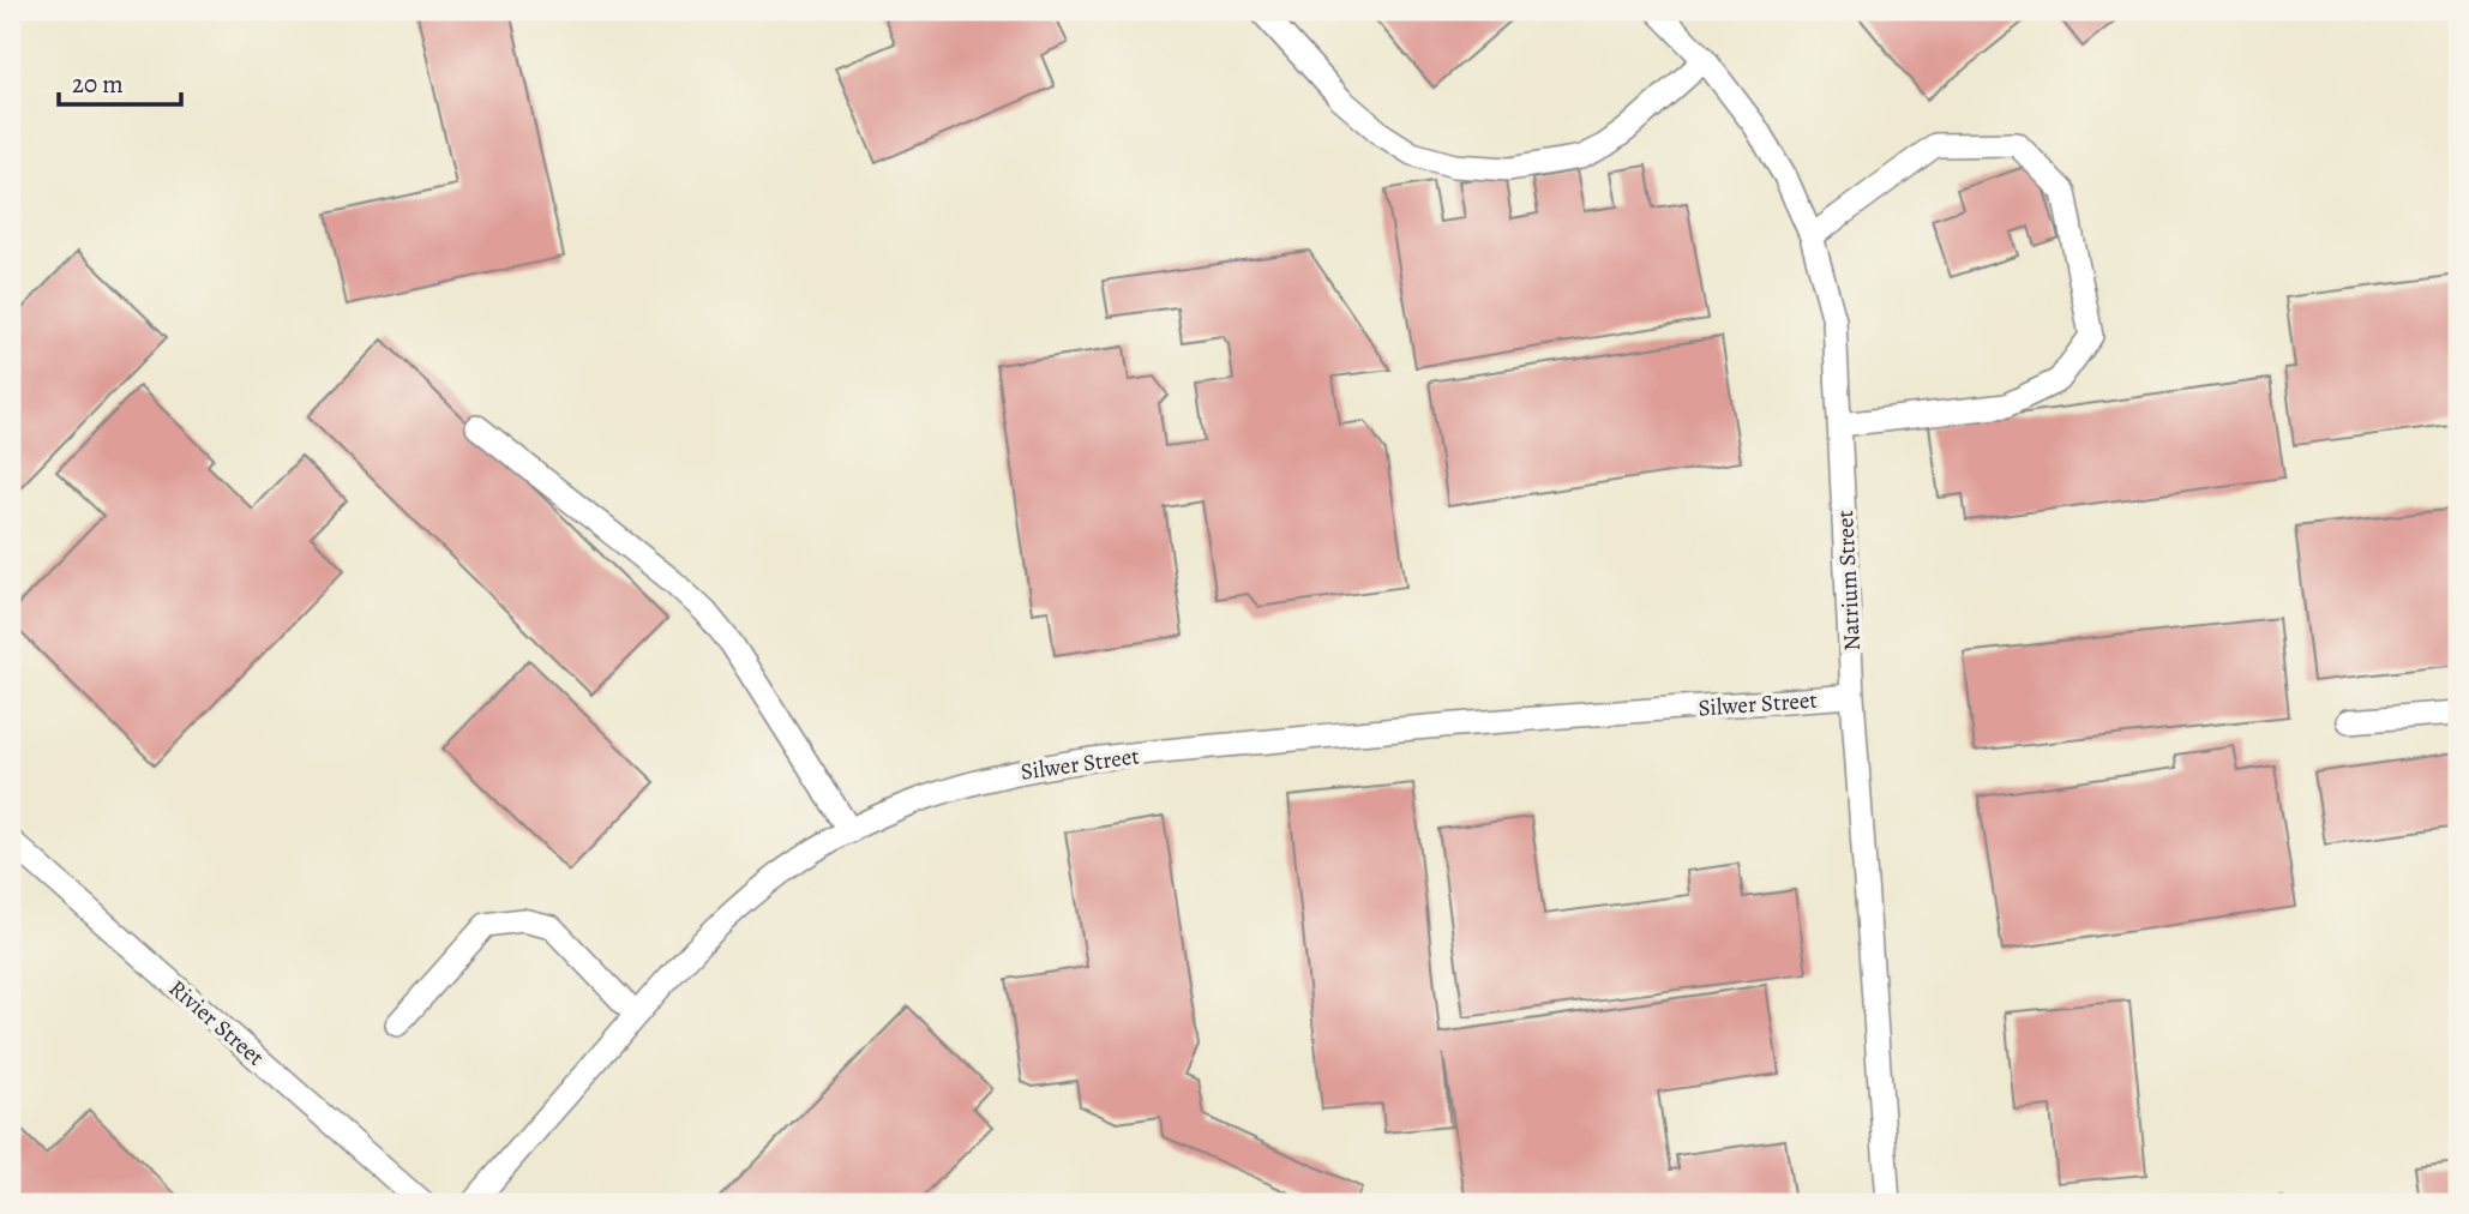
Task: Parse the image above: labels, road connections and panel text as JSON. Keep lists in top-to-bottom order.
{
  "streets": {
    "lane": ["Natrium Street", "Silwer Street", "Rivier Street"]
  },
  "crossings": [
    ["Natrium Street", "Silwer Street"]
  ],
  "scale_bar": "20 m"
}
